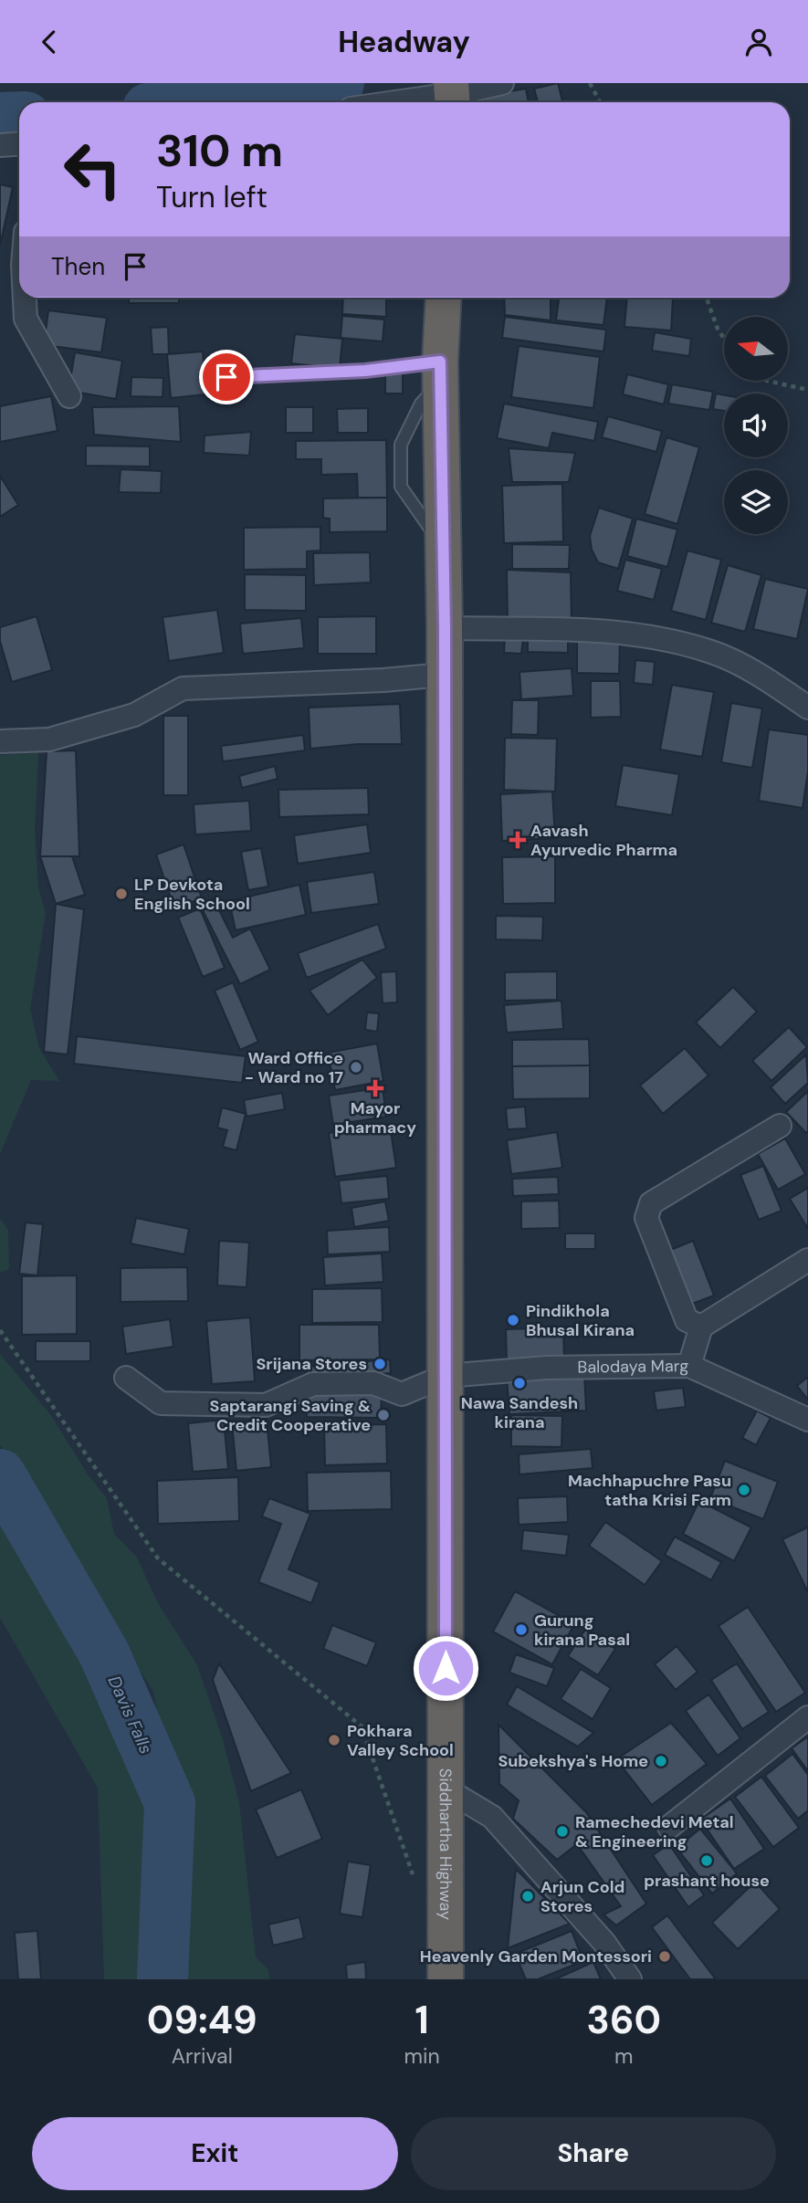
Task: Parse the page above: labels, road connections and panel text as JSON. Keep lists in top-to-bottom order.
{
  "streets": {
    "highway": ["Siddhartha Highway"],
    "street": ["Balodaya Marg"]
  },
  "crossings": [
    ["Balodaya Marg", "Siddhartha Highway"]
  ],
  "water": ["Davis Falls"],
  "places": {
    "health": ["Aavash Ayurvedic Pharma", "Mayor pharmacy"],
    "other": [
      "LP Devkota English School",
      "Ward Office - Ward no 17",
      "Pindikhola Bhusal Kirana",
      "Srijana Stores",
      "Nawa Sandesh kirana",
      "Saptarangi Saving & Credit Cooperative",
      "Machhapuchre Pasu tatha Krisi Farm",
      "Gurung kirana Pasal",
      "Pokhara Valley School",
      "Subekshya's Home",
      "Ramechedevi Metal & Engineering",
      "prashant house",
      "Arjun Cold Stores",
      "Heavenly Garden Montessori"
    ]
  },
  "north": "left",
  "page": {
    "header": "Headway",
    "turn": ["310 m", "Turn left"],
    "then": "Then",
    "eta": [
      "09:49",
      "Arrival",
      "1",
      "min",
      "360",
      "m"
    ],
    "buttons": ["Exit", "Share"]
  }
}
